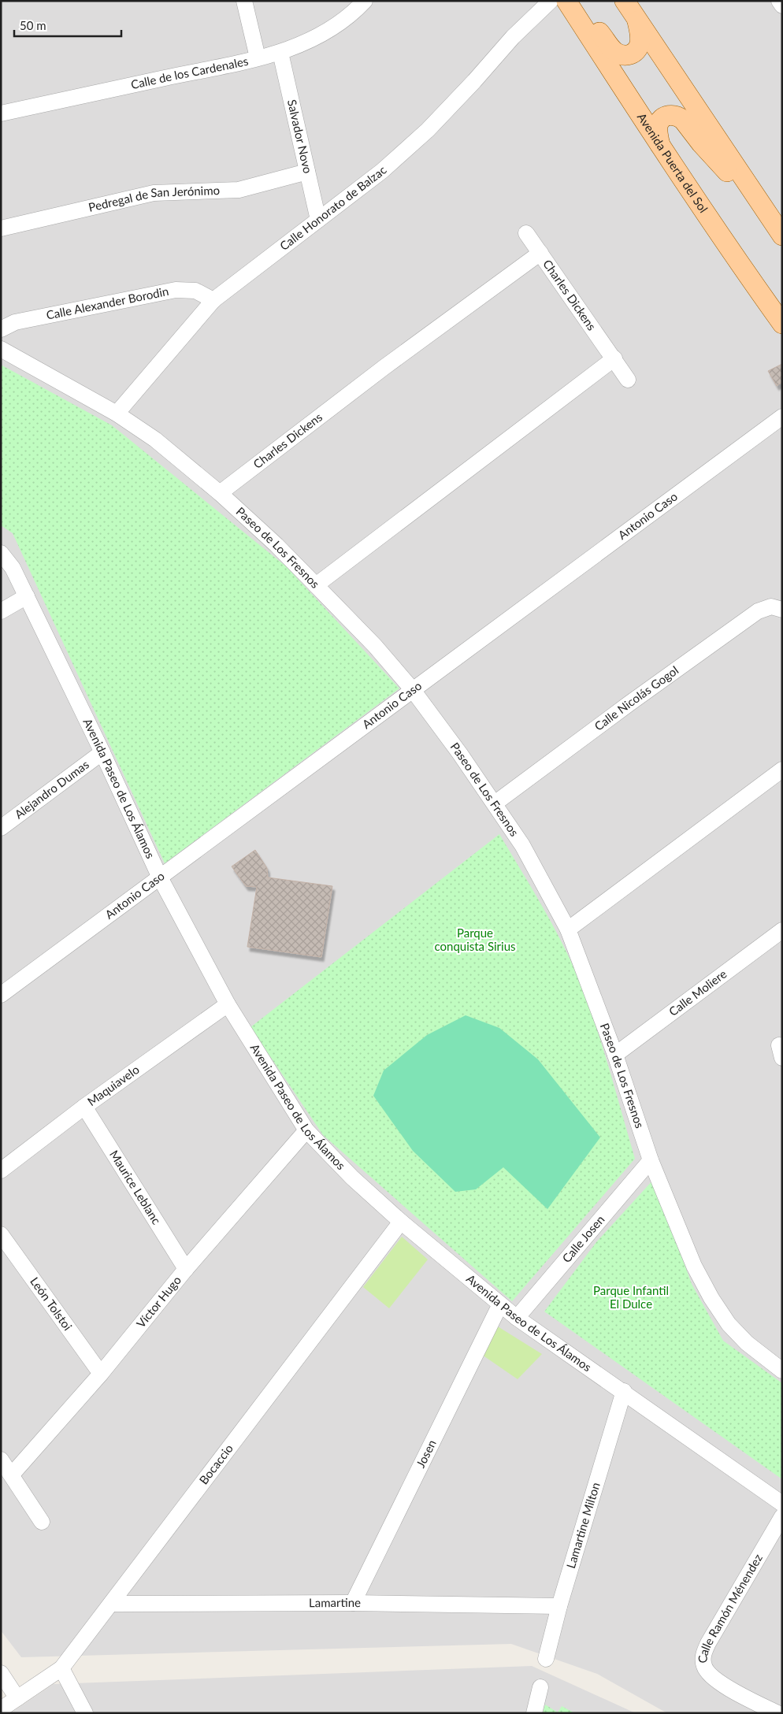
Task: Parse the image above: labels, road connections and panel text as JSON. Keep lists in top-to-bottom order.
{
  "streets": {
    "main road": ["Avenida Puerta del Sol"],
    "street": [
      "Calle de los Cardenales",
      "Salvador Novo",
      "Pedregal de San Jerónimo",
      "Calle Honorato de Balzac",
      "Charles Dickens",
      "Calle Alexander Borodin",
      "Antonio Caso",
      "Paseo de Los Fresnos",
      "Calle Nicolás Gogol",
      "Avenida Paseo de Los Álamos",
      "Alejandro Dumas",
      "Calle Moliere",
      "Maquiavelo",
      "Maurice Leblanc",
      "Calle Josen",
      "Víctor Hugo",
      "León Tolstoi",
      "Josen",
      "Bocaccio",
      "Lamartine Milton",
      "Lamartine",
      "Calle Ramón Ménendez"
    ]
  },
  "crossings": [
    ["Calle de los Cardenales", "Salvador Novo"],
    ["Salvador Novo", "Pedregal de San Jerónimo"],
    ["Salvador Novo", "Calle Honorato de Balzac"],
    ["Calle Honorato de Balzac", "Calle Alexander Borodin"],
    ["Calle Honorato de Balzac", "Paseo de Los Fresnos"],
    ["Charles Dickens", "Paseo de Los Fresnos"],
    ["Antonio Caso", "Paseo de Los Fresnos"],
    ["Antonio Caso", "Avenida Paseo de Los Álamos"],
    ["Paseo de Los Fresnos", "Calle Nicolás Gogol"],
    ["Paseo de Los Fresnos", "Calle Moliere"],
    ["Paseo de Los Fresnos", "Calle Josen"],
    ["Avenida Paseo de Los Álamos", "Alejandro Dumas"],
    ["Avenida Paseo de Los Álamos", "Maquiavelo"],
    ["Avenida Paseo de Los Álamos", "Calle Josen"],
    ["Avenida Paseo de Los Álamos", "Víctor Hugo"],
    ["Avenida Paseo de Los Álamos", "Josen"],
    ["Avenida Paseo de Los Álamos", "Bocaccio"],
    ["Avenida Paseo de Los Álamos", "Lamartine Milton"],
    ["Maquiavelo", "Maurice Leblanc"],
    ["Maurice Leblanc", "Víctor Hugo"],
    ["Víctor Hugo", "León Tolstoi"],
    ["Josen", "Lamartine"],
    ["Bocaccio", "Lamartine"],
    ["Lamartine Milton", "Lamartine"]
  ],
  "parks": ["Parque conquista Sirius", "Parque Infantil El Dulce"],
  "scale_bar": "50 m"
}
